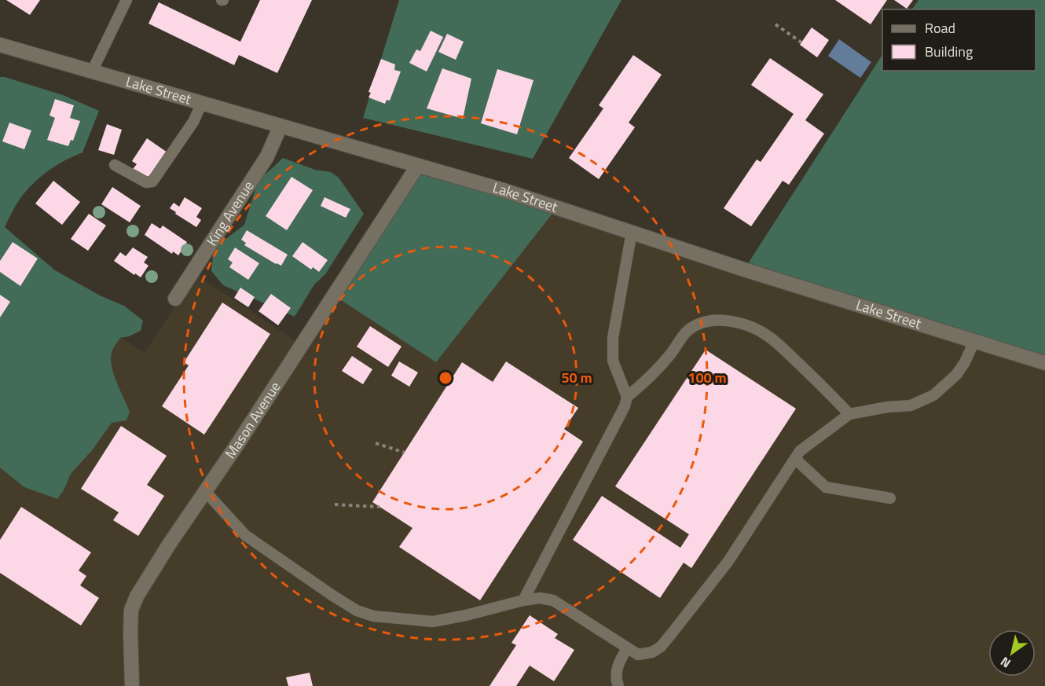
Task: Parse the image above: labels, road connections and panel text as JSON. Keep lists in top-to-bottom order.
{
  "streets": {
    "street": ["Lake Street", "King Avenue", "Mason Avenue"]
  },
  "crossings": [
    ["Lake Street", "King Avenue"],
    ["Lake Street", "Mason Avenue"]
  ],
  "legend": ["Road", "Building"],
  "north": "bottom left",
  "rings": ["50 m", "100 m"]
}
